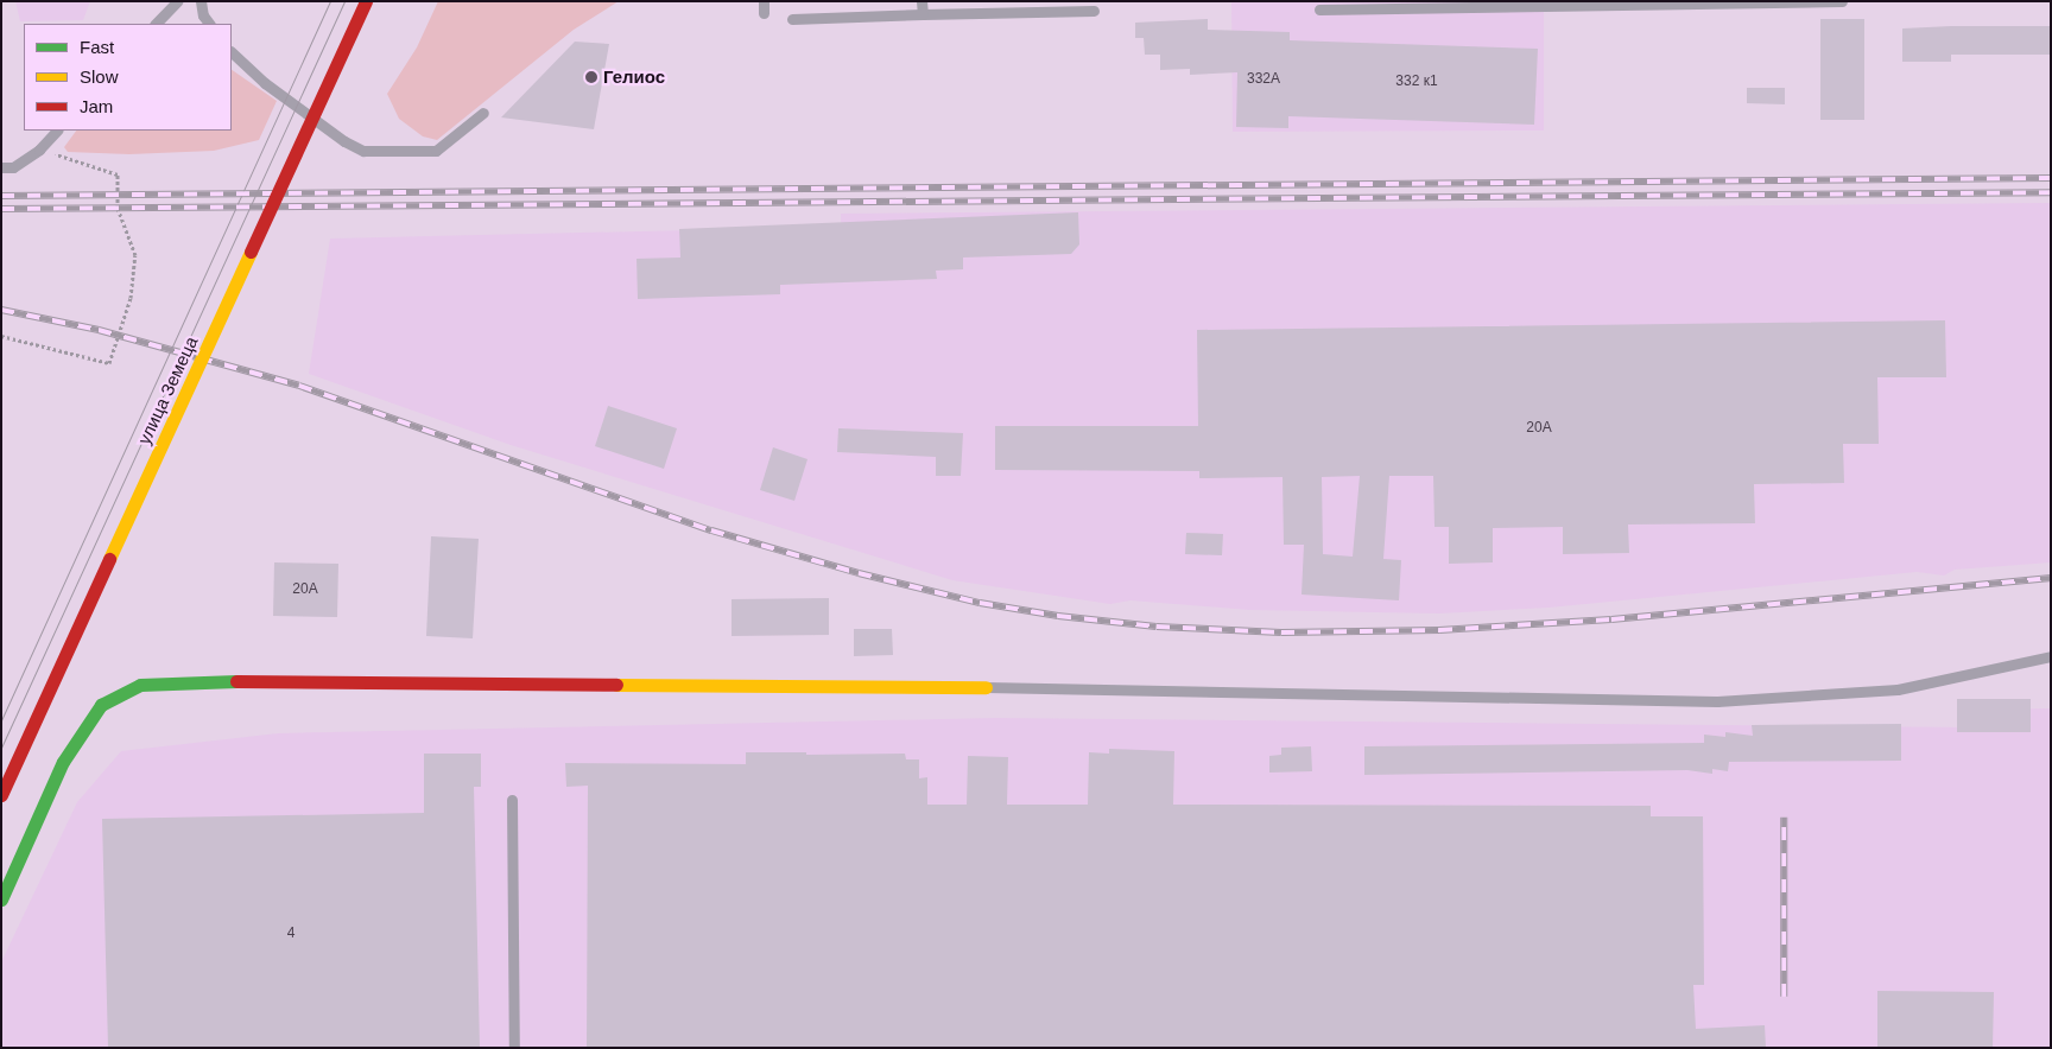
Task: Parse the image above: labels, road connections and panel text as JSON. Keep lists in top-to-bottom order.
{
  "streets": {
    "street": ["улица Земеца"]
  },
  "places": ["Гелиос"],
  "house_numbers": [
    "332А",
    "332 к1",
    "20А",
    "20А",
    "4"
  ],
  "legend": ["Fast", "Slow", "Jam"]
}
